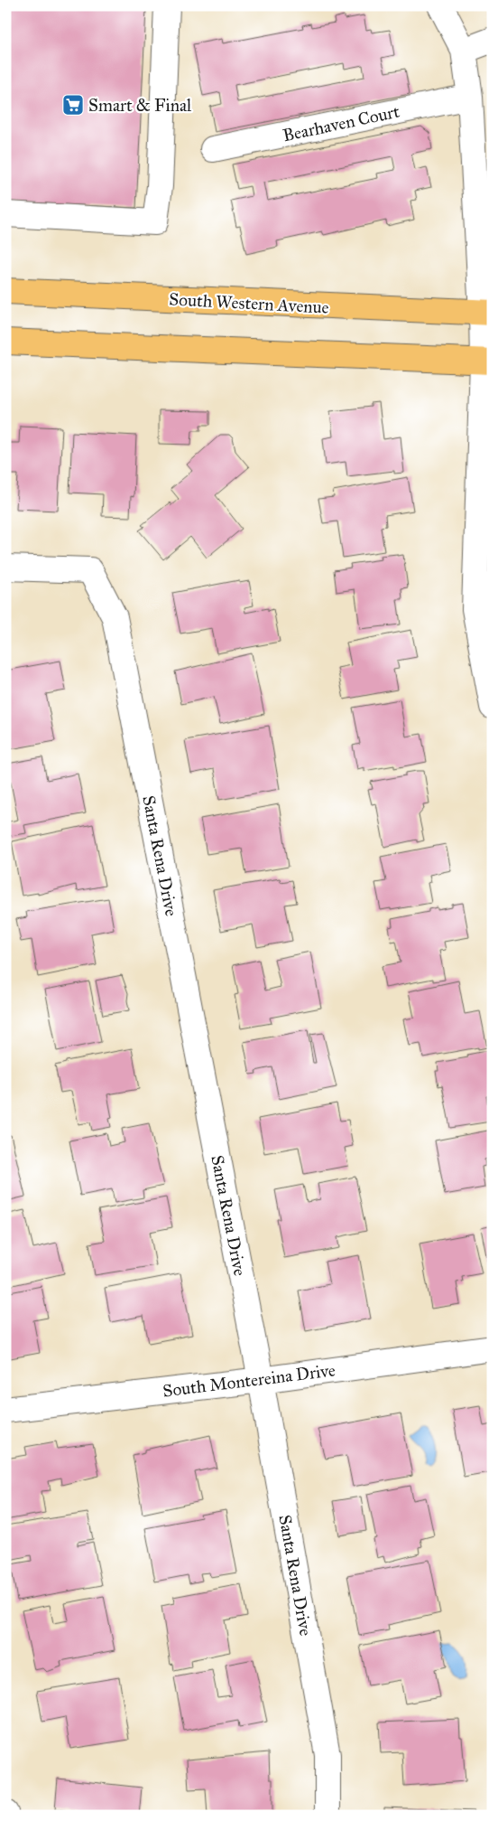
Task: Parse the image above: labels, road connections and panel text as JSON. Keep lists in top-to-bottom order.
{
  "streets": {
    "main road": ["South Western Avenue"],
    "street": ["Bearhaven Court", "Santa Rena Drive", "South Montereina Drive"]
  },
  "crossings": [
    ["Santa Rena Drive", "South Montereina Drive"]
  ],
  "places": {
    "supermarket": ["Smart & Final"]
  }
}
